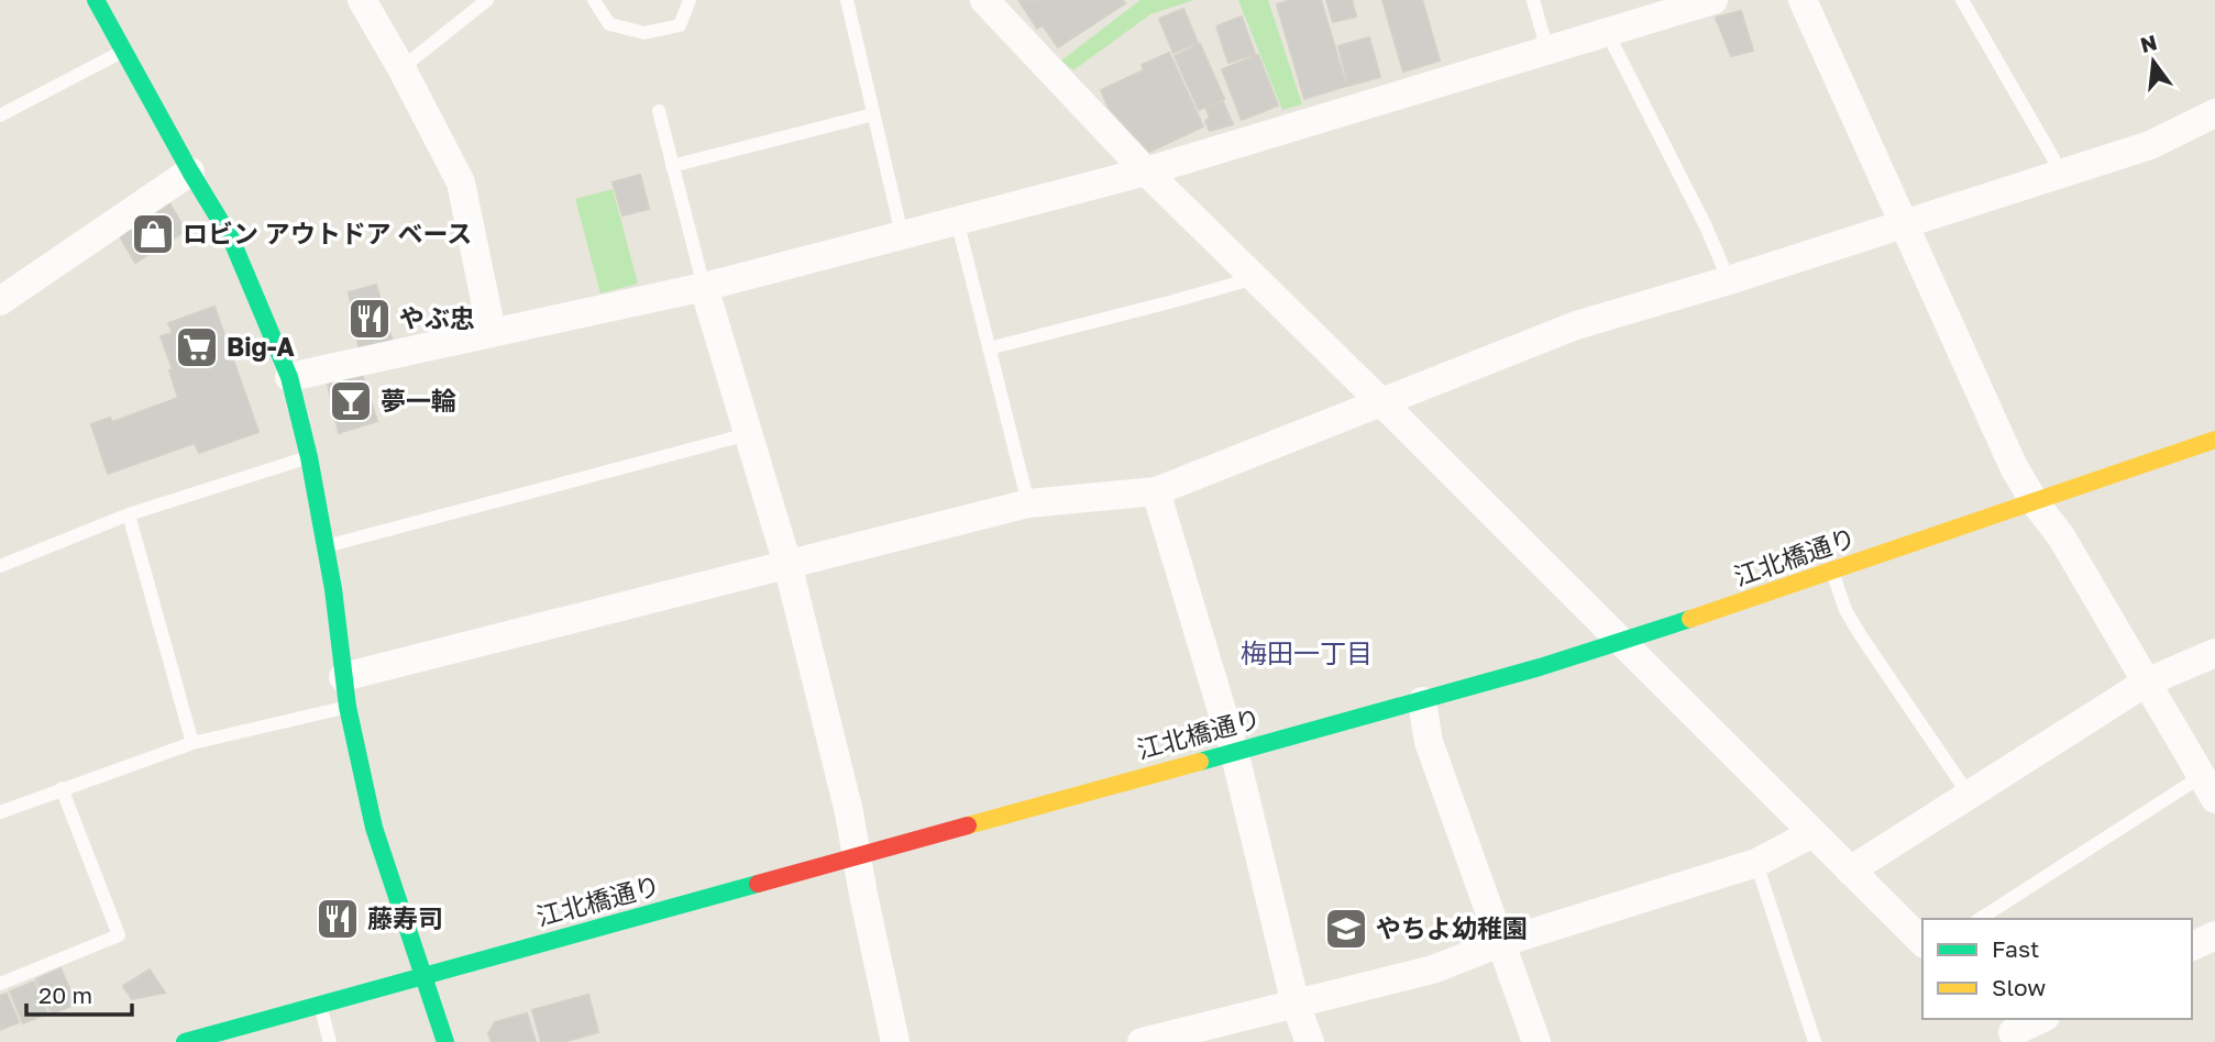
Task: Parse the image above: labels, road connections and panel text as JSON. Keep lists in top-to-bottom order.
{
  "streets": {
    "main road": ["江北橋通り"]
  },
  "districts": ["梅田一丁目"],
  "places": {
    "shop": ["ロビン アウトドア ベース"],
    "restaurant": ["やぶ忠", "藤寿司"],
    "supermarket": ["Big-A"],
    "bar": ["夢一輪"],
    "school or university": ["やちよ幼稚園"]
  },
  "legend": ["Fast", "Slow"],
  "scale_bar": "20 m",
  "north": "top"
}
